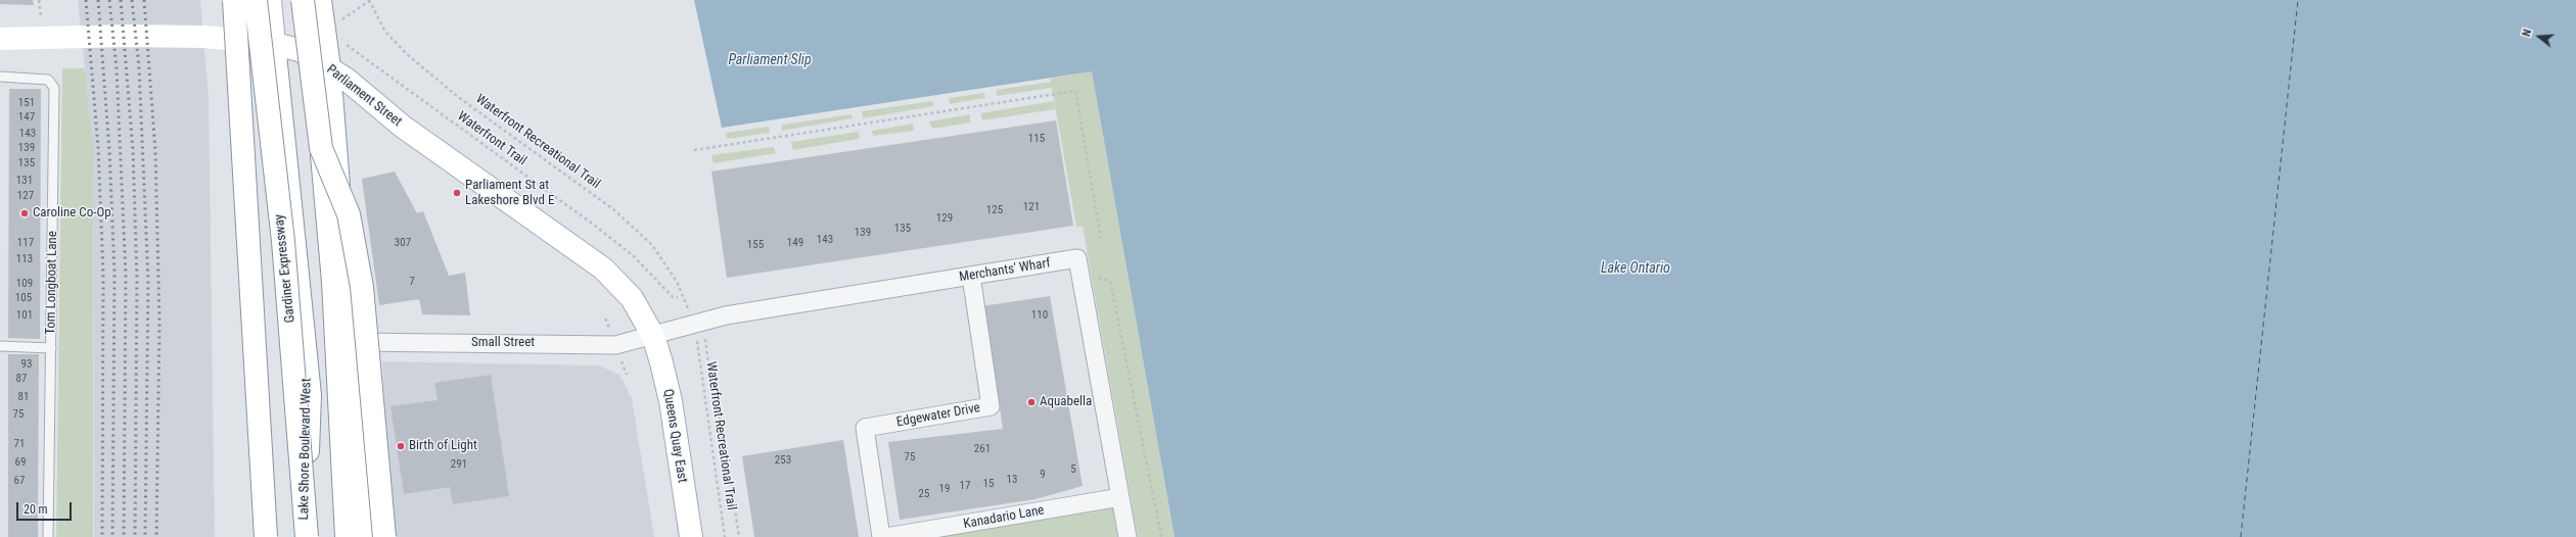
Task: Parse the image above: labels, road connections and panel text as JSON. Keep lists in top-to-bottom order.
{
  "streets": {
    "main road": [
      "Parliament Street",
      "Gardiner Expressway",
      "Queens Quay East",
      "Lake Shore Boulevard West"
    ],
    "street": [
      "Merchants' Wharf",
      "Small Street",
      "Edgewater Drive",
      "Kanadario Lane"
    ],
    "lane": ["Tom Longboat Lane"],
    "path": ["Waterfront Trail", "Waterfront Recreational Trail"]
  },
  "crossings": [
    ["Parliament Street", "Merchants' Wharf"],
    ["Parliament Street", "Small Street"],
    ["Parliament Street", "Queens Quay East"],
    ["Parliament Street", "Lake Shore Boulevard West"],
    ["Gardiner Expressway", "Lake Shore Boulevard West"],
    ["Merchants' Wharf", "Small Street"],
    ["Merchants' Wharf", "Edgewater Drive"],
    ["Merchants' Wharf", "Queens Quay East"],
    ["Merchants' Wharf", "Kanadario Lane"],
    ["Small Street", "Queens Quay East"]
  ],
  "water": ["Parliament Slip", "Lake Ontario"],
  "places": [
    "Parliament St at Lakeshore Blvd E",
    "Caroline Co-Op",
    "Aquabella",
    "Birth of Light"
  ],
  "house_numbers": [
    "151",
    "147",
    "143",
    "115",
    "139",
    "135",
    "131",
    "127",
    "121",
    "125",
    "129",
    "135",
    "139",
    "143",
    "117",
    "307",
    "149",
    "155",
    "113",
    "7",
    "109",
    "105",
    "101",
    "110",
    "93",
    "87",
    "81",
    "75",
    "71",
    "261",
    "75",
    "253",
    "69",
    "291",
    "5",
    "9",
    "13",
    "67",
    "15",
    "17",
    "19",
    "25"
  ],
  "scale_bar": "20 m",
  "north": "left"
}
